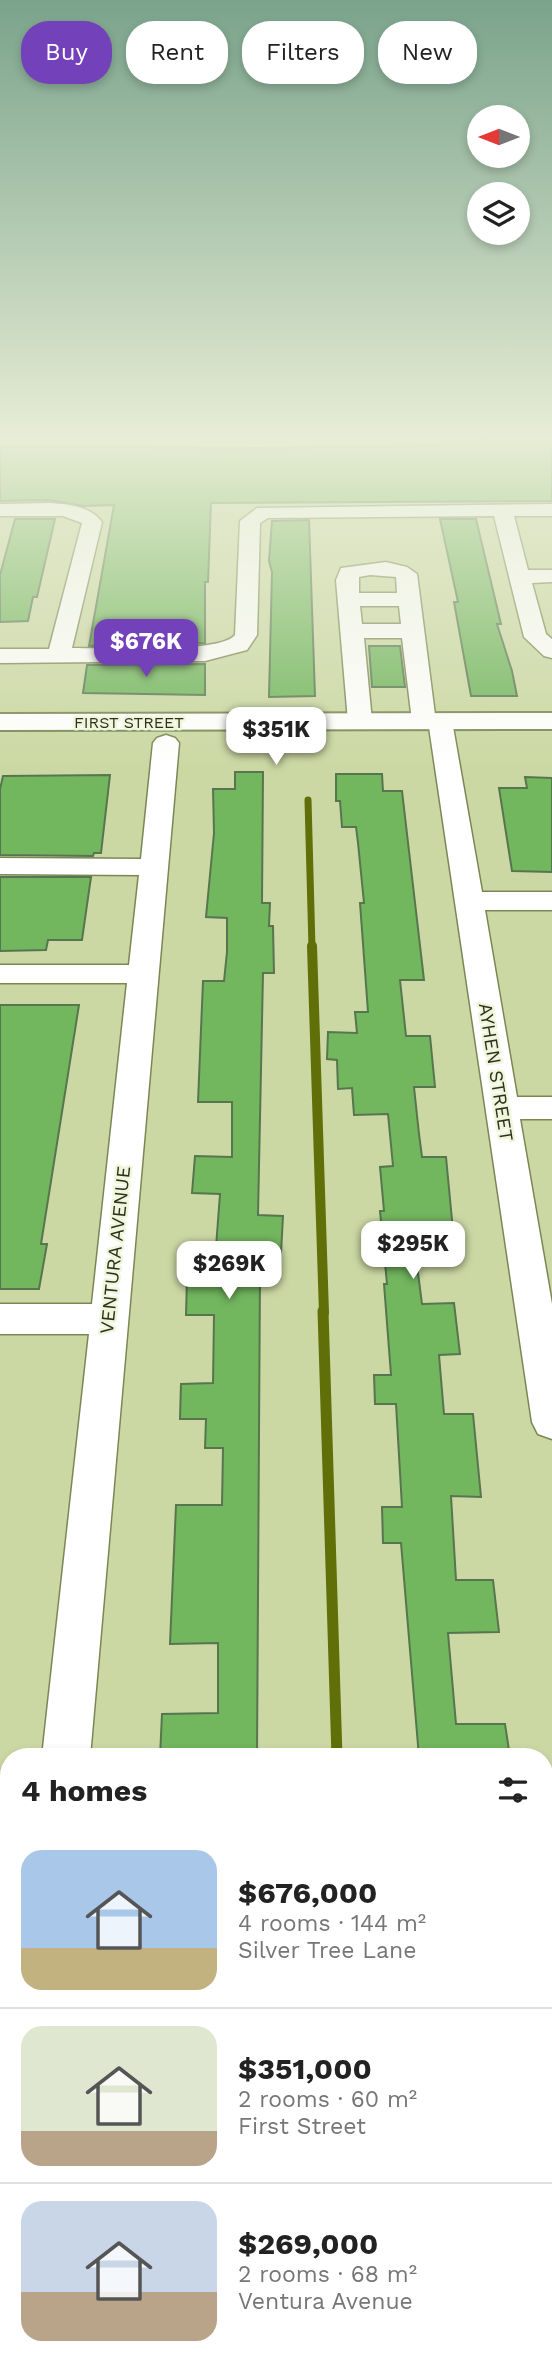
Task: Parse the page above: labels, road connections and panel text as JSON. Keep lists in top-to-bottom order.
{
  "streets": {
    "main road": ["FIRST STREET"],
    "street": ["AYHEN STREET", "VENTURA AVENUE"]
  },
  "crossings": [
    ["FIRST STREET", "AYHEN STREET"],
    ["FIRST STREET", "VENTURA AVENUE"]
  ],
  "north": "left",
  "page": {
    "chip": [
      "Buy",
      "Rent",
      "Filters",
      "New"
    ],
    "price": [
      "$676K",
      "$351K",
      "$295K",
      "$269K"
    ],
    "heading": "4 homes",
    "list": [
      {
        "name": "$676,000",
        "note": "4 rooms · 144 m² · Silver Tree Lane"
      },
      {
        "name": "$351,000",
        "note": "2 rooms · 60 m² · First Street"
      },
      {
        "name": "$269,000",
        "note": "2 rooms · 68 m² · Ventura Avenue"
      }
    ]
  }
}
